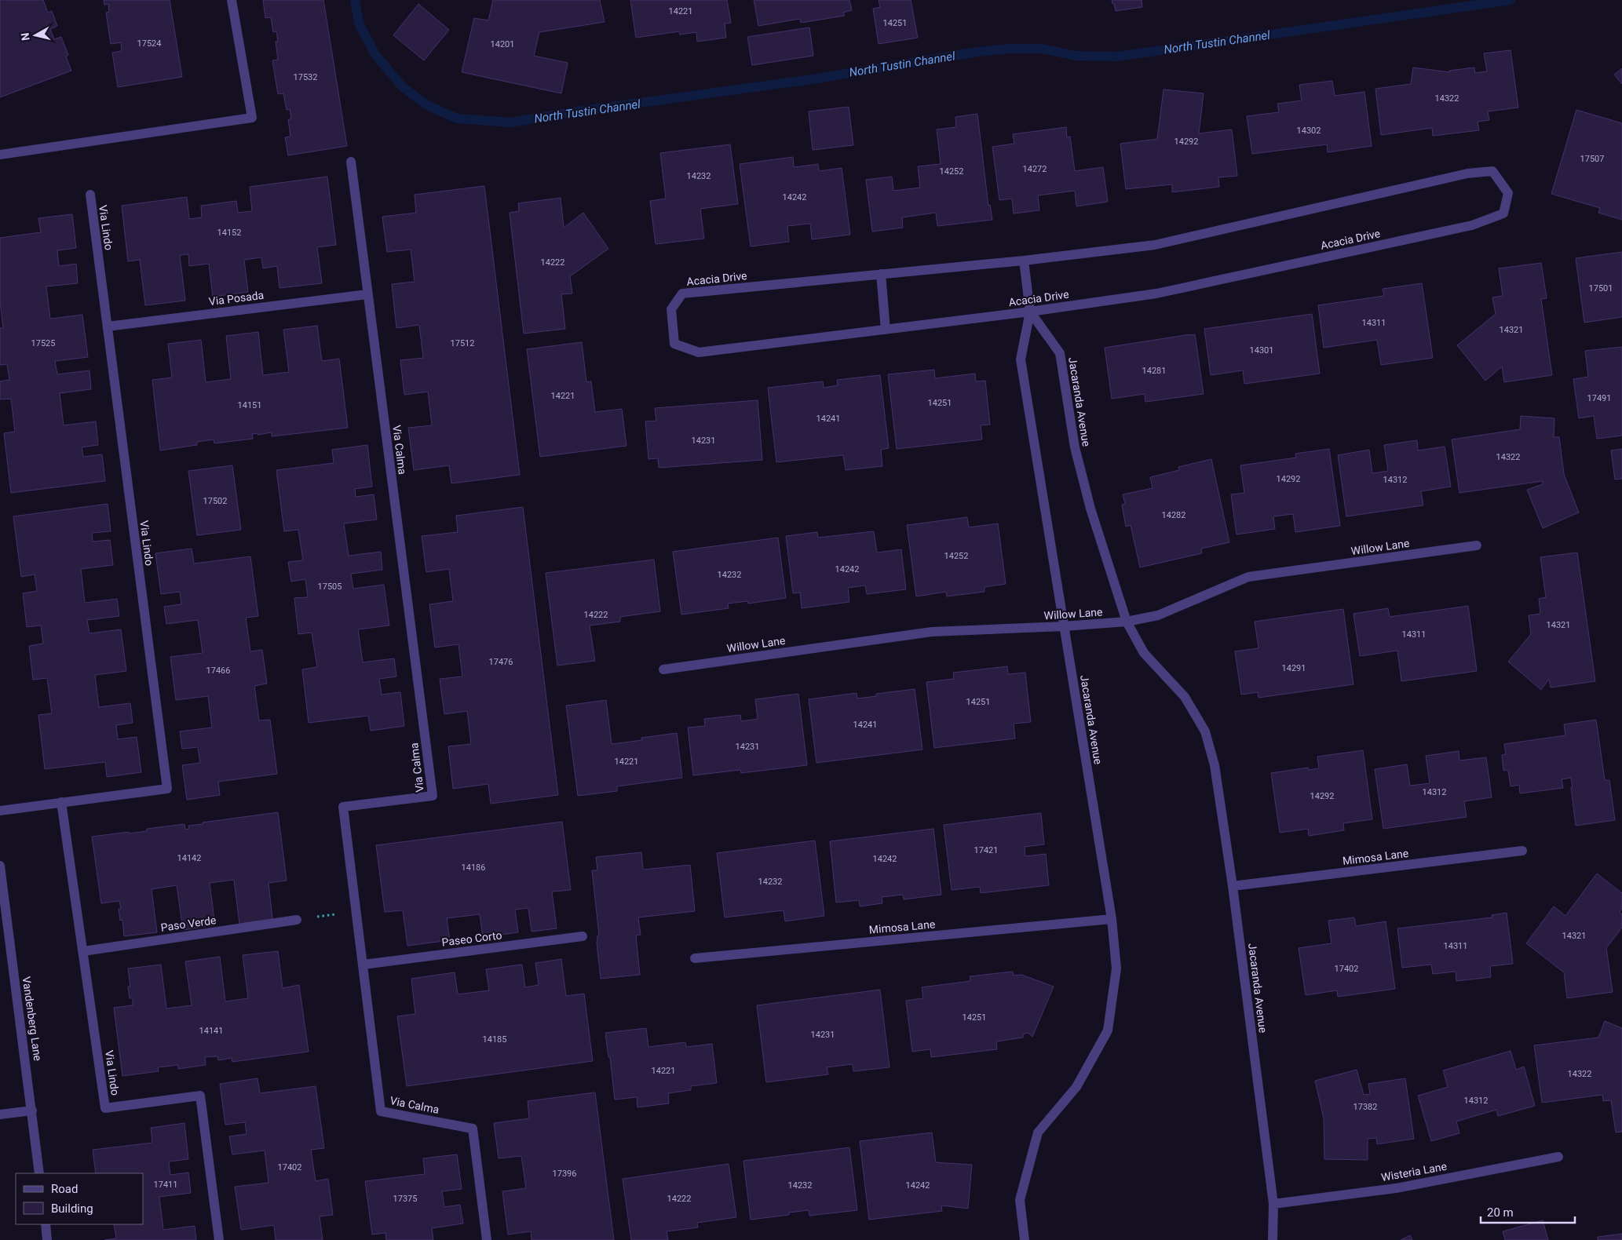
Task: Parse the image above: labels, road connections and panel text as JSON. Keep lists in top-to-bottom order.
{
  "streets": {
    "street": [
      "Via Lindo",
      "Acacia Drive",
      "Via Posada",
      "Jacaranda Avenue",
      "Via Calma",
      "Willow Lane",
      "Mimosa Lane",
      "Paso Verde",
      "Paseo Corto",
      "Vandenberg Lane",
      "Wisteria Lane"
    ]
  },
  "crossings": [
    ["Via Lindo", "Via Posada"],
    ["Via Lindo", "Paso Verde"],
    ["Acacia Drive", "Jacaranda Avenue"],
    ["Via Posada", "Via Calma"],
    ["Jacaranda Avenue", "Willow Lane"],
    ["Jacaranda Avenue", "Mimosa Lane"],
    ["Jacaranda Avenue", "Wisteria Lane"],
    ["Via Calma", "Paseo Corto"]
  ],
  "water": ["North Tustin Channel"],
  "house_numbers": [
    "14221",
    "14251",
    "17524",
    "14201",
    "17532",
    "14322",
    "14302",
    "14292",
    "17507",
    "14272",
    "14252",
    "14232",
    "14242",
    "14152",
    "14222",
    "17501",
    "14311",
    "14321",
    "17525",
    "17512",
    "14301",
    "14281",
    "14221",
    "17491",
    "14251",
    "14151",
    "14241",
    "14231",
    "14322",
    "14292",
    "14312",
    "17502",
    "14282",
    "14252",
    "14242",
    "14232",
    "17505",
    "14222",
    "14321",
    "14311",
    "17476",
    "14291",
    "17466",
    "14251",
    "14241",
    "14231",
    "14221",
    "14312",
    "14292",
    "17421",
    "14142",
    "14242",
    "14186",
    "14232",
    "14321",
    "14311",
    "17402",
    "14251",
    "14141",
    "14231",
    "14185",
    "14221",
    "14322",
    "14312",
    "17382",
    "17402",
    "17396",
    "17411",
    "14232",
    "14242",
    "17375",
    "14222"
  ],
  "legend": ["Road", "Building"],
  "scale_bar": "20 m",
  "north": "left"
}
